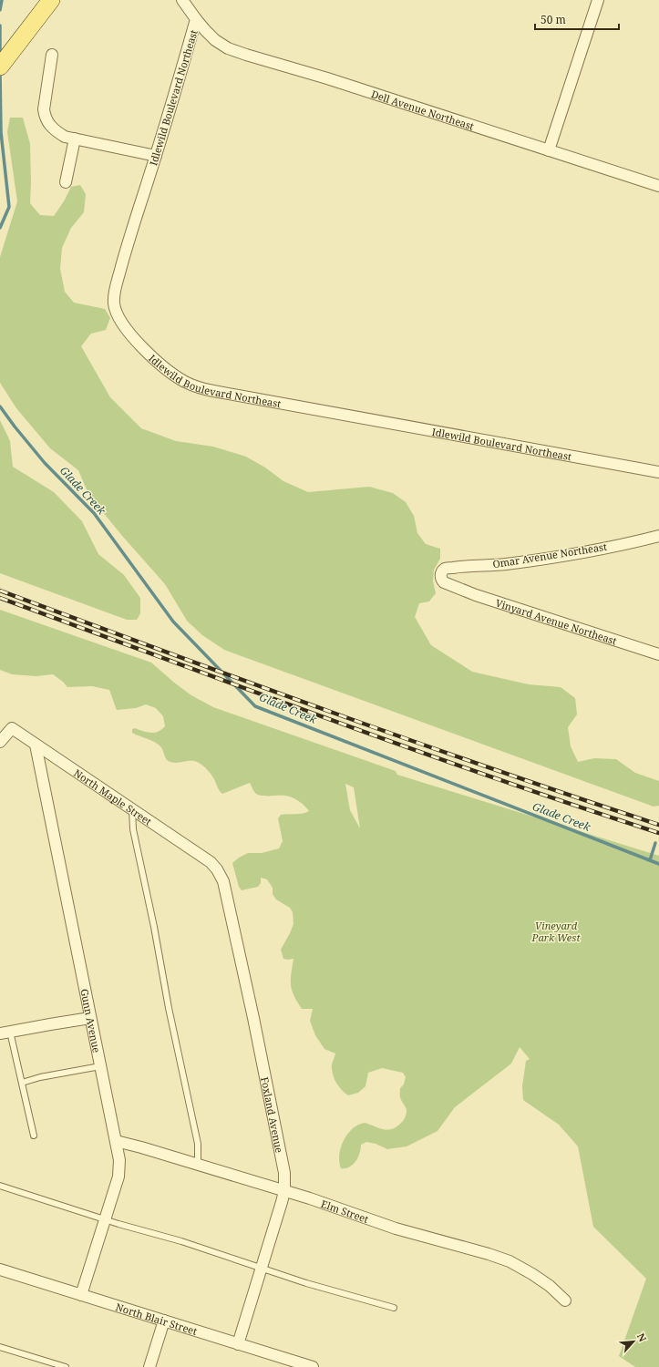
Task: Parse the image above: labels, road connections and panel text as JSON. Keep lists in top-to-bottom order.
{
  "streets": {
    "street": [
      "Idlewild Boulevard Northeast",
      "Dell Avenue Northeast",
      "Omar Avenue Northeast",
      "Vinyard Avenue Northeast",
      "North Maple Street",
      "Gunn Avenue",
      "Foxland Avenue",
      "Elm Street",
      "North Blair Street"
    ]
  },
  "crossings": [
    ["Idlewild Boulevard Northeast", "Dell Avenue Northeast"],
    ["Omar Avenue Northeast", "Vinyard Avenue Northeast"],
    ["North Maple Street", "Gunn Avenue"],
    ["North Maple Street", "Foxland Avenue"],
    ["Gunn Avenue", "Elm Street"],
    ["Gunn Avenue", "North Blair Street"],
    ["Foxland Avenue", "Elm Street"],
    ["Foxland Avenue", "North Blair Street"]
  ],
  "water": ["Glade Creek"],
  "parks": ["Vineyard Park West"],
  "scale_bar": "50 m",
  "north": "top right"
}
